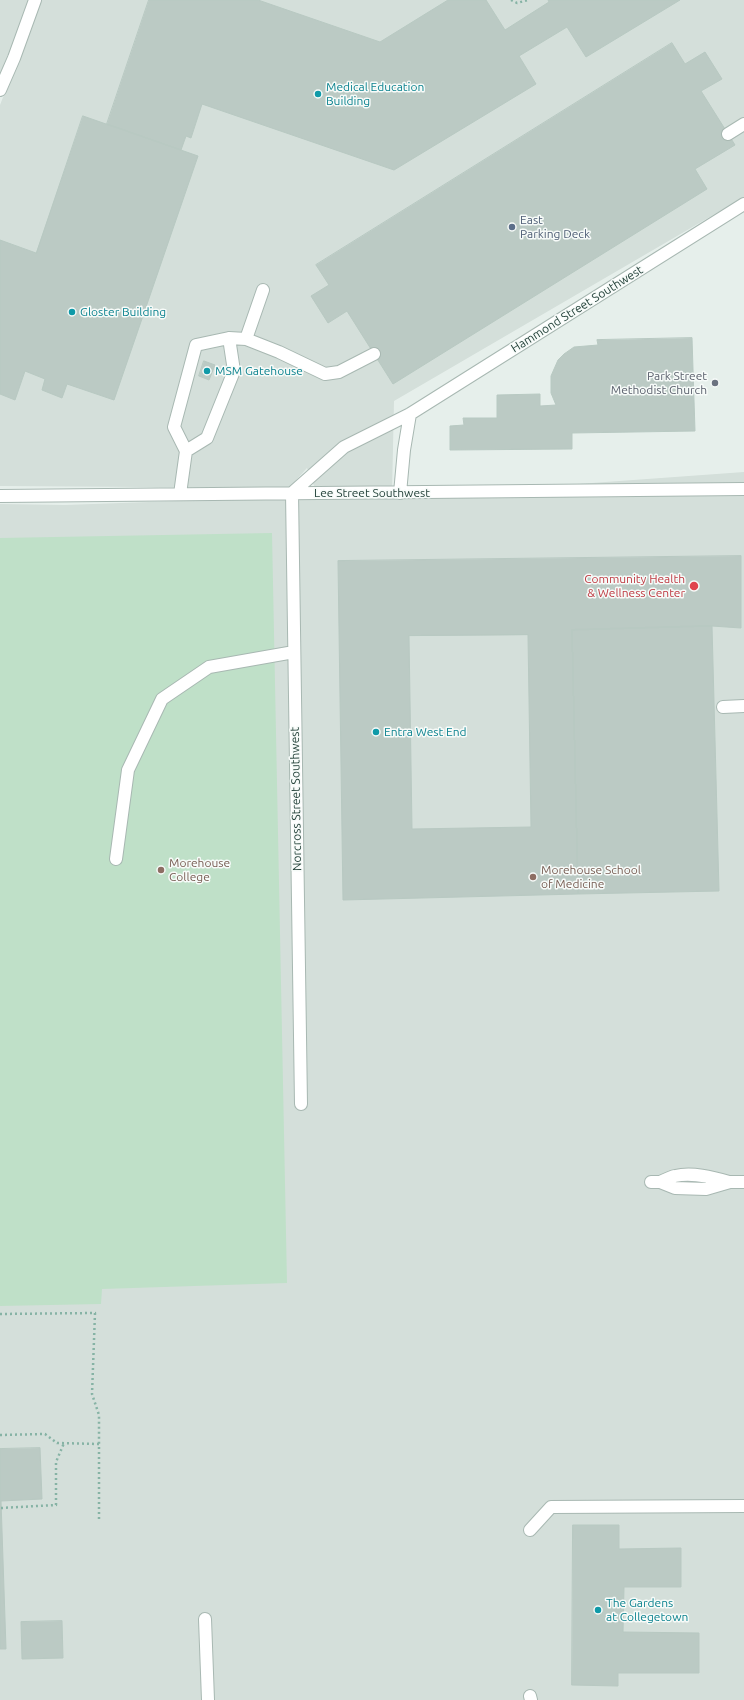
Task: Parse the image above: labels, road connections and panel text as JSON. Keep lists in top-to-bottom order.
{
  "streets": {
    "street": ["Hammond Street Southwest", "Lee Street Southwest", "Norcross Street Southwest"]
  },
  "crossings": [
    ["Hammond Street Southwest", "Lee Street Southwest"],
    ["Hammond Street Southwest", "Norcross Street Southwest"],
    ["Lee Street Southwest", "Norcross Street Southwest"]
  ],
  "places": [
    "Medical Education Building",
    "East Parking Deck",
    "Gloster Building",
    "MSM Gatehouse",
    "Park Street Methodist Church",
    "Community Health & Wellness Center",
    "Entra West End",
    "Morehouse College",
    "Morehouse School of Medicine",
    "The Gardens at Collegetown"
  ]
}
